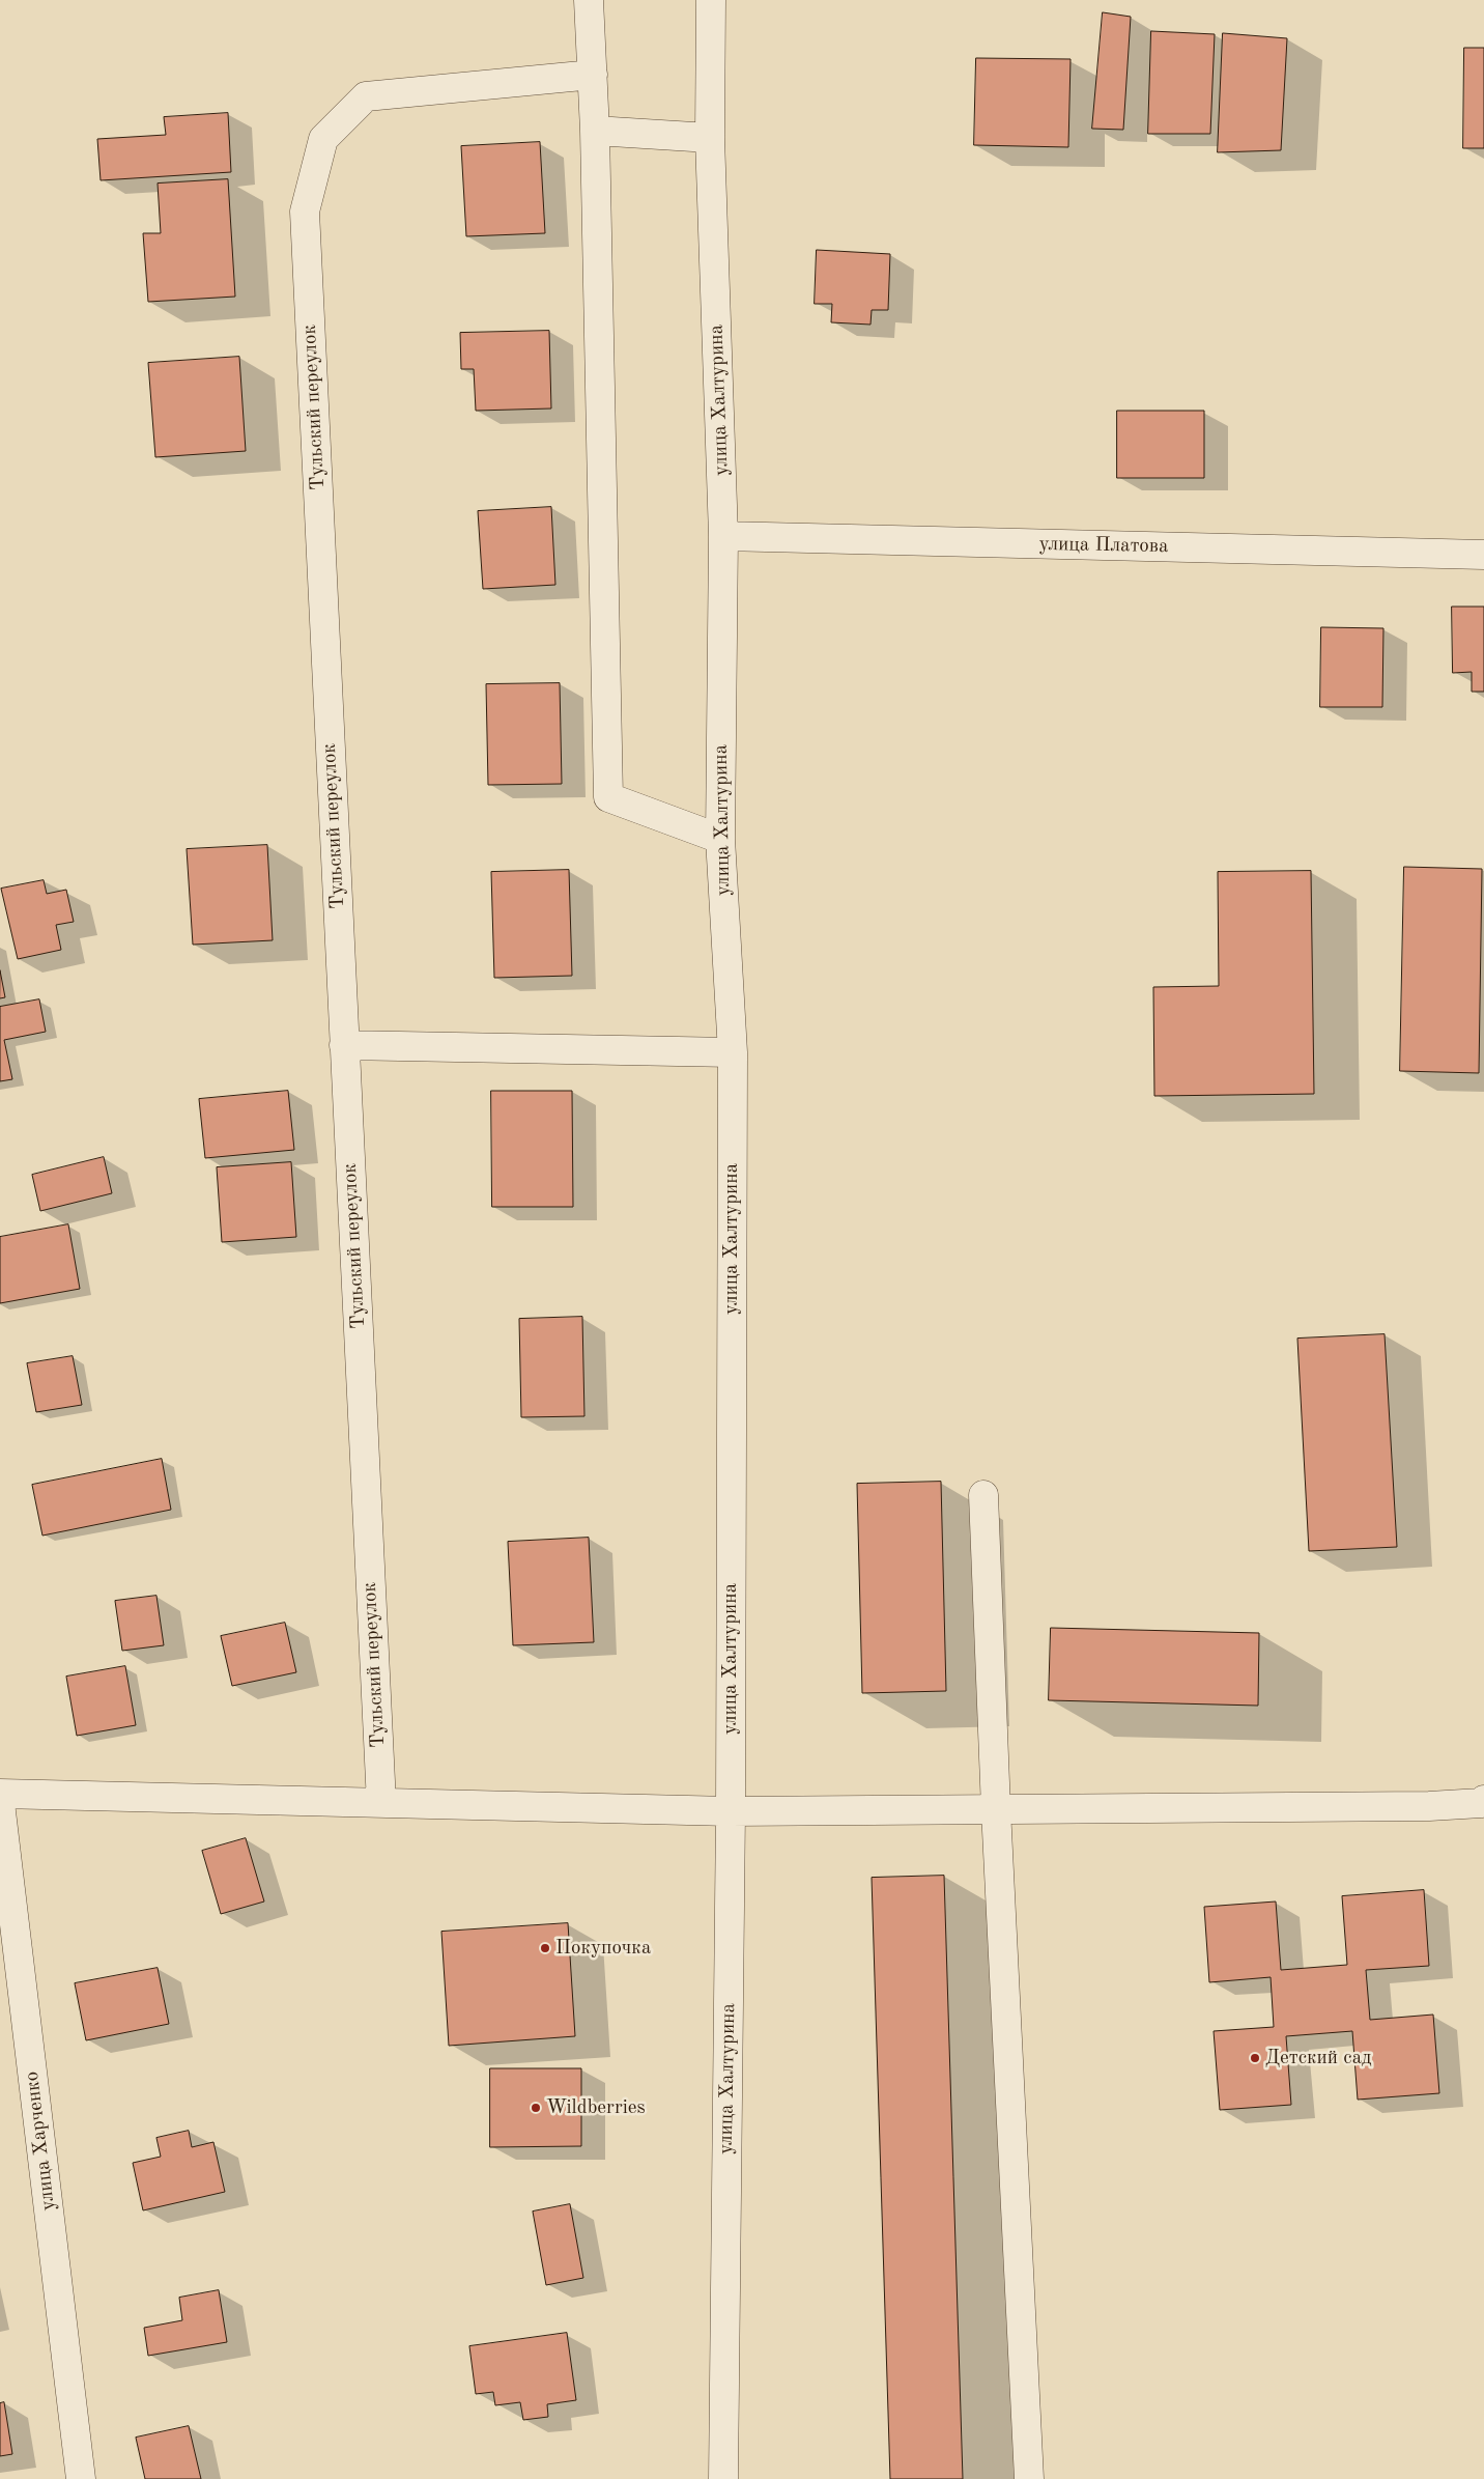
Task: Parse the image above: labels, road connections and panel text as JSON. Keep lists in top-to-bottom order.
{
  "streets": {
    "street": [
      "улица Халтурина",
      "Тульский переулок",
      "улица Платова",
      "улица Харченко"
    ]
  },
  "crossings": [
    ["улица Халтурина", "улица Платова"]
  ],
  "places": ["Покупочка", "Детский сад", "Wildberries"]
}
